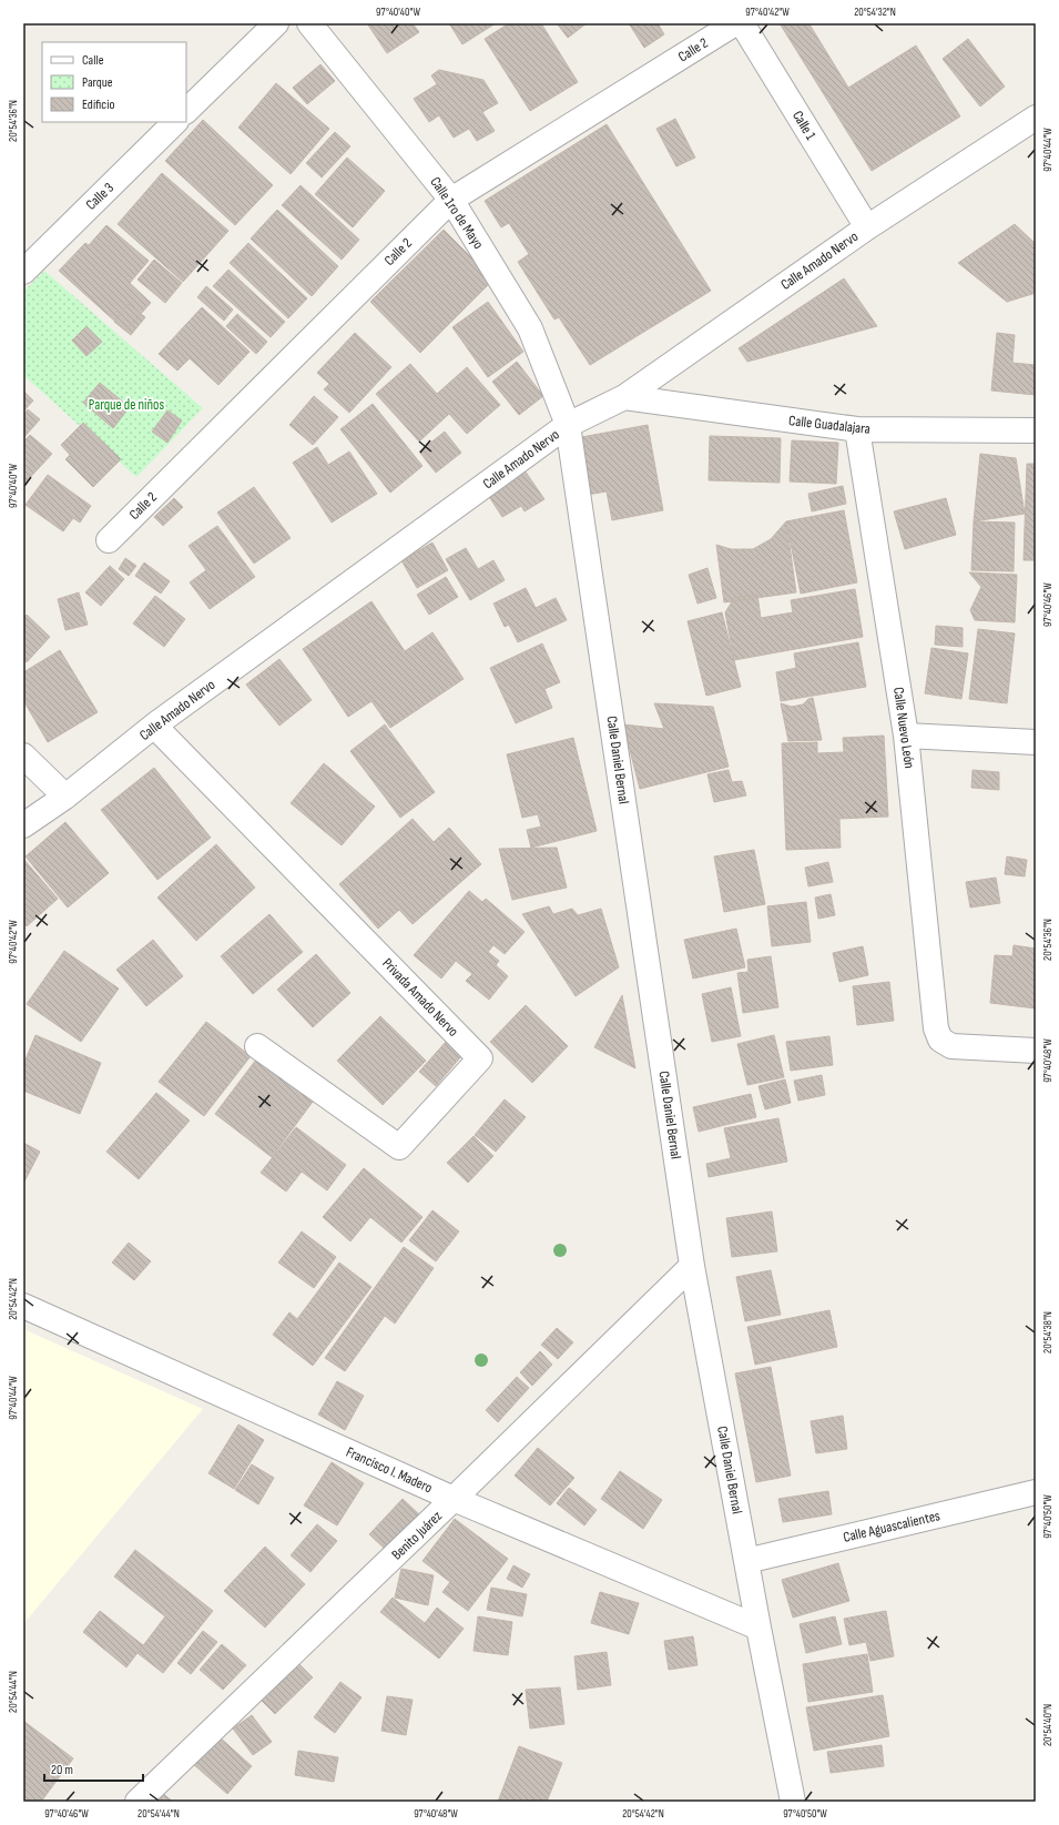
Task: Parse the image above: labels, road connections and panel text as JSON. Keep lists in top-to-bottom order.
{
  "streets": {
    "street": [
      "Calle 2",
      "Calle 1",
      "Calle 3",
      "Calle 1ro de Mayo",
      "Calle Amado Nervo",
      "Calle Guadalajara",
      "Calle Nuevo León",
      "Calle Daniel Bernal",
      "Privada Amado Nervo",
      "Francisco I. Madero",
      "Calle Aguascalientes",
      "Benito Juárez"
    ]
  },
  "crossings": [
    ["Calle 2", "Calle 1ro de Mayo"],
    ["Calle 1", "Calle Amado Nervo"],
    ["Calle 1ro de Mayo", "Calle Amado Nervo"],
    ["Calle 1ro de Mayo", "Calle Daniel Bernal"],
    ["Calle Amado Nervo", "Calle Guadalajara"],
    ["Calle Amado Nervo", "Calle Daniel Bernal"],
    ["Calle Amado Nervo", "Privada Amado Nervo"],
    ["Calle Guadalajara", "Calle Nuevo León"],
    ["Calle Daniel Bernal", "Francisco I. Madero"],
    ["Calle Daniel Bernal", "Calle Aguascalientes"],
    ["Calle Daniel Bernal", "Benito Juárez"],
    ["Francisco I. Madero", "Benito Juárez"]
  ],
  "parks": ["Parque de niños"],
  "legend": ["Calle", "Parque", "Edificio"],
  "scale_bar": "20 m",
  "coordinates": [
    "97°40'40\"W",
    "97°40'42\"W",
    "20°54'32\"N",
    "20°54'36\"N",
    "97°40'44\"W",
    "97°40'46\"W",
    "97°40'48\"W",
    "20°54'42\"N",
    "20°54'38\"N",
    "97°40'50\"W",
    "20°54'44\"N",
    "20°54'40\"N"
  ]
}
